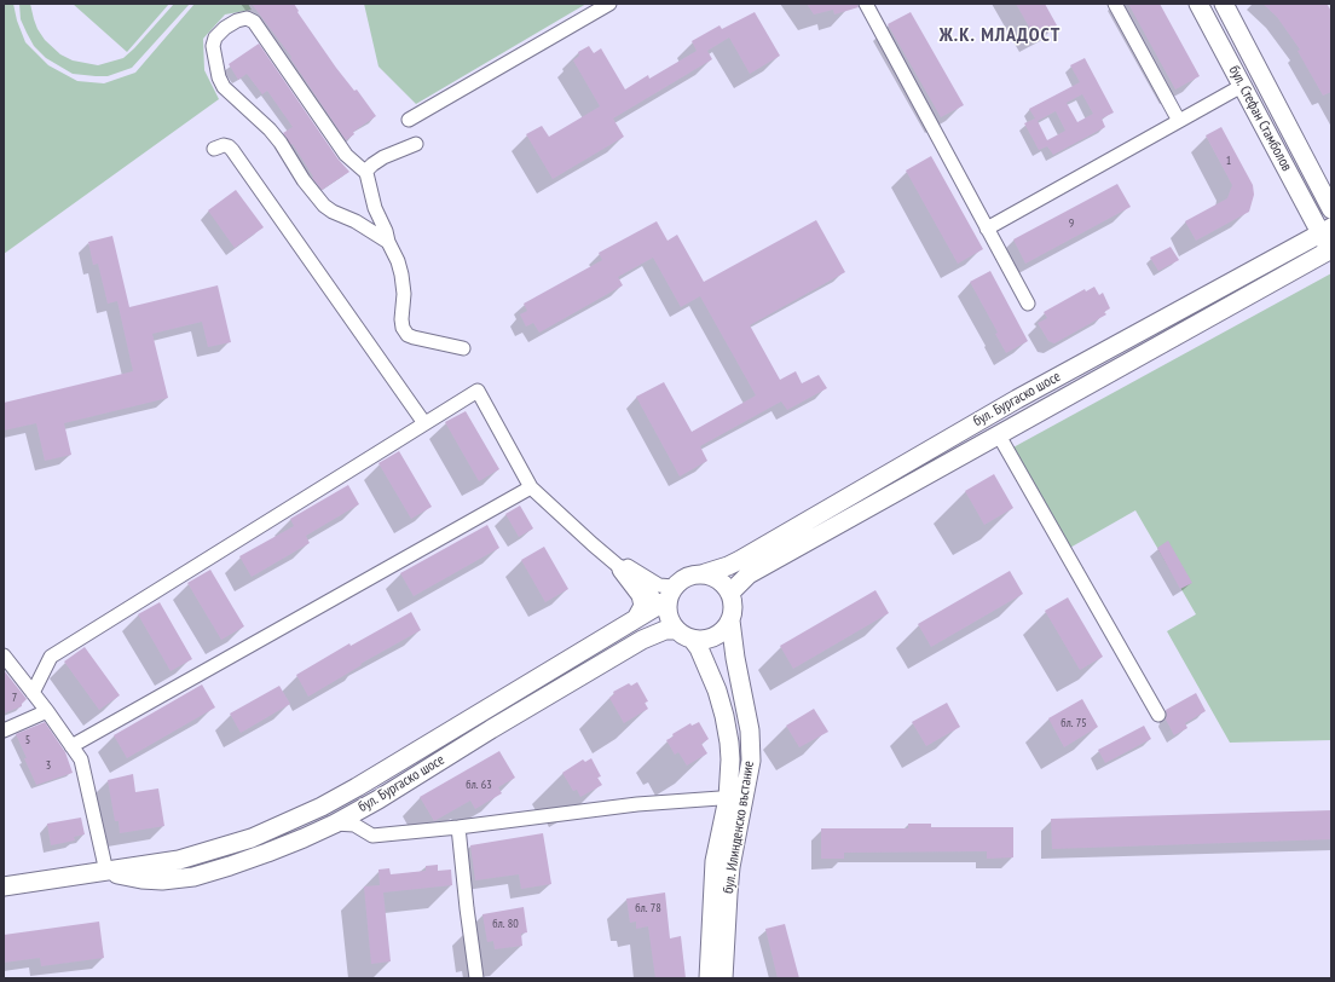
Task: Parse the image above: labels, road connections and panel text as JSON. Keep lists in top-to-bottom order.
{
  "streets": {
    "main road": ["бул. Стефан Стамболов", "бул. Бургаско шосе", "бул. Илинденско въстание"]
  },
  "crossings": [
    ["бул. Стефан Стамболов", "бул. Бургаско шосе"],
    ["бул. Бургаско шосе", "бул. Илинденско въстание"]
  ],
  "districts": ["Ж.К. МЛАДОСТ"],
  "house_numbers": [
    "1",
    "9",
    "7",
    "бл. 75",
    "5",
    "3",
    "бл. 63",
    "бл. 78",
    "бл. 80"
  ]
}
